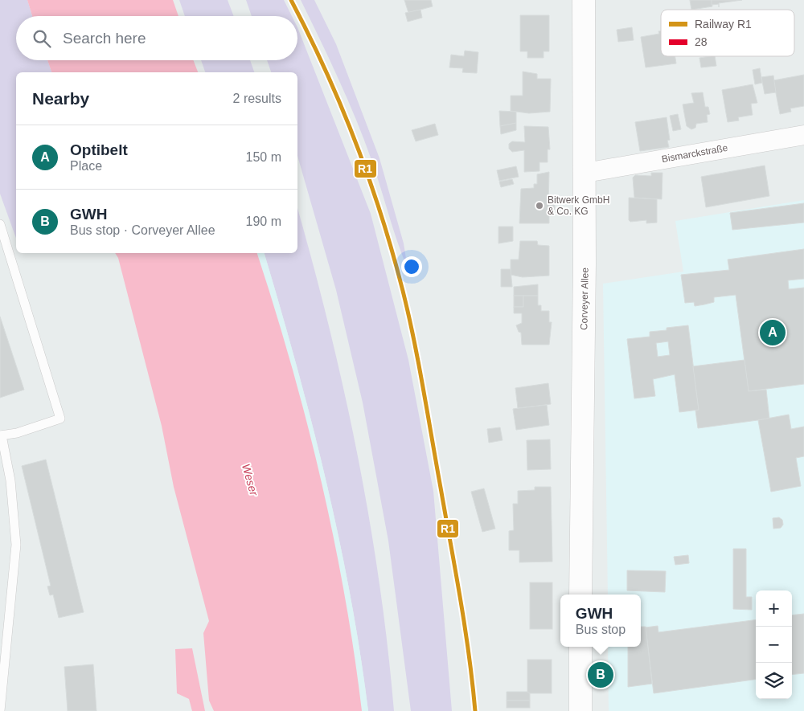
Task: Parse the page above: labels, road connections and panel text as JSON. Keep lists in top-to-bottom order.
{
  "streets": {
    "street": ["Bismarckstraße", "Corveyer Allee"]
  },
  "crossings": [
    ["Bismarckstraße", "Corveyer Allee"]
  ],
  "water": ["Weser"],
  "places": ["Bitwerk GmbH & Co. KG"],
  "lines": ["rail line R1"],
  "legend": ["Railway R1", "28"],
  "page": {
    "search": "Search here",
    "heading": ["Nearby", "2 results"],
    "list": [
      {
        "mark": "A",
        "name": "Optibelt",
        "note": "Place",
        "value": "150 m"
      },
      {
        "mark": "B",
        "name": "GWH",
        "note": "Bus stop · Corveyer Allee",
        "value": "190 m"
      }
    ],
    "pins": ["A", "B"],
    "map_buttons": ["+", "−"],
    "popup": ["GWH", "Bus stop"]
  }
}
